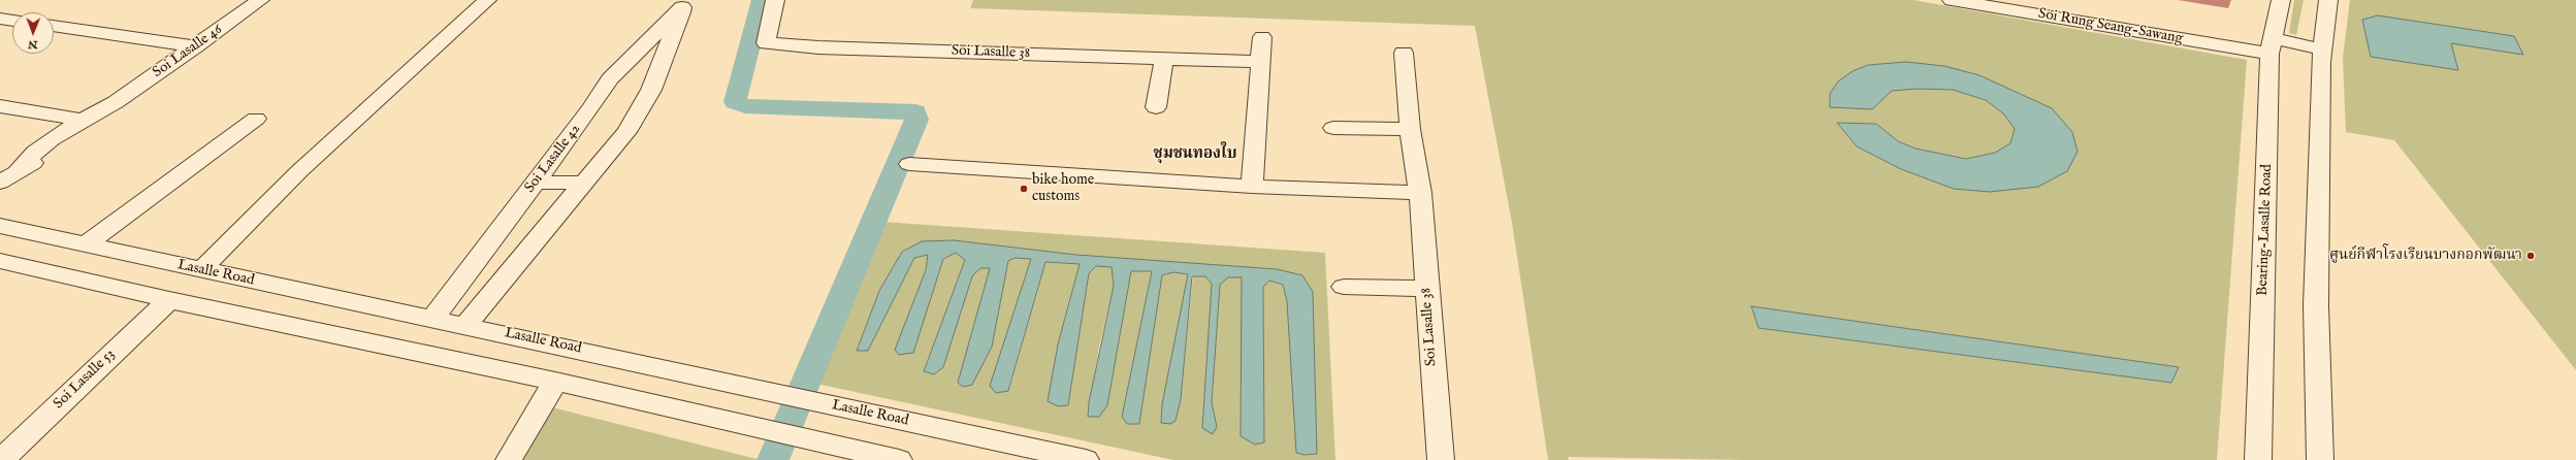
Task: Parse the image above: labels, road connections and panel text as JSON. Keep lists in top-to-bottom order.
{
  "streets": {
    "street": [
      "Soi Rung Seang-Sawang",
      "Soi Lasalle 46",
      "Soi Lasalle 38",
      "Soi Lasalle 42",
      "Bearing-Lasalle Road",
      "Lasalle Road",
      "Soi Lasalle 53"
    ]
  },
  "crossings": [
    ["Soi Rung Seang-Sawang", "Bearing-Lasalle Road"],
    ["Soi Lasalle 42", "Lasalle Road"]
  ],
  "districts": ["ชุมชนทองใบ"],
  "places": ["bike home customs", "ศูนย์กีฬาโรงเรียนบางกอกพัฒนา"],
  "north": "bottom"
}
